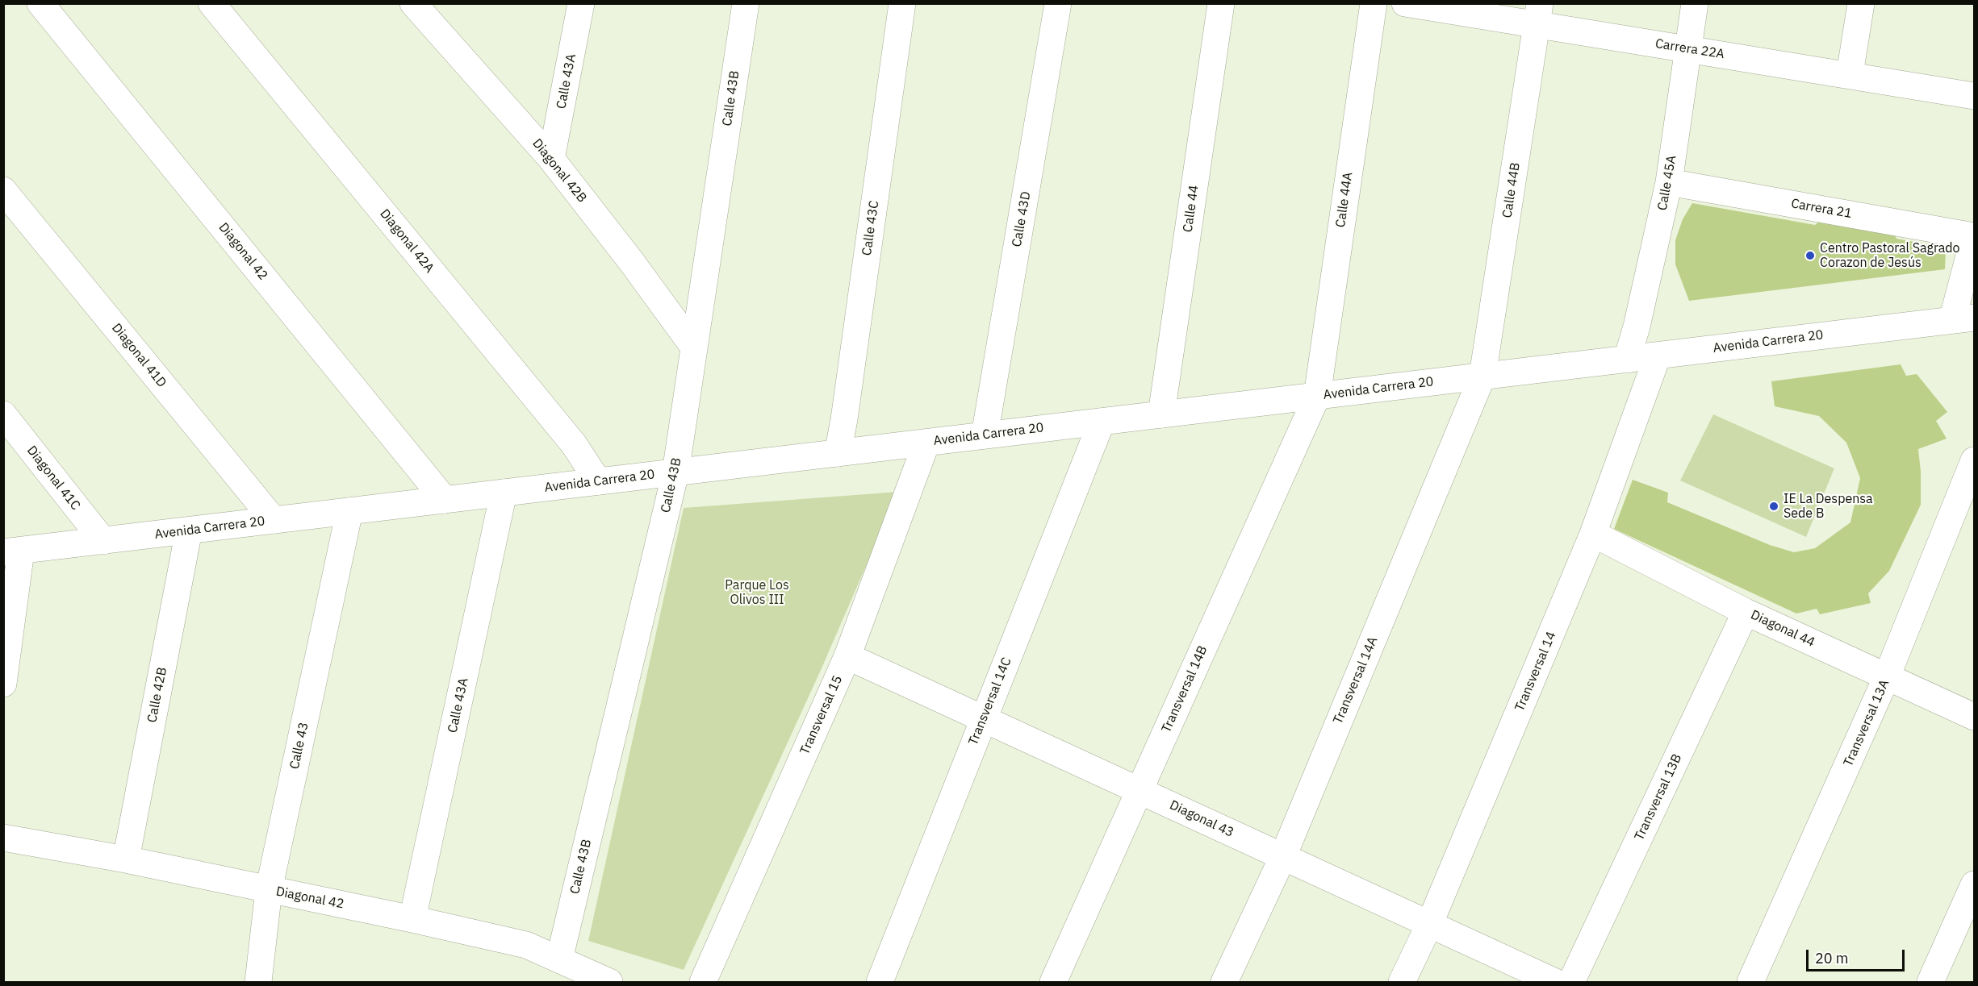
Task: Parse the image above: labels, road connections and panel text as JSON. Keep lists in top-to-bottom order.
{
  "streets": {
    "street": [
      "Carrera 22A",
      "Calle 43A",
      "Calle 43B",
      "Diagonal 42B",
      "Calle 45A",
      "Calle 44B",
      "Calle 44A",
      "Calle 44",
      "Carrera 21",
      "Calle 43D",
      "Calle 43C",
      "Diagonal 42A",
      "Diagonal 42",
      "Avenida Carrera 20",
      "Diagonal 41D",
      "Diagonal 41C",
      "Diagonal 44",
      "Transversal 14",
      "Transversal 14A",
      "Transversal 14B",
      "Calle 42B",
      "Transversal 14C",
      "Transversal 15",
      "Transversal 13A",
      "Calle 43",
      "Transversal 13B",
      "Diagonal 43"
    ]
  },
  "crossings": [
    ["Carrera 22A", "Calle 45A"],
    ["Carrera 22A", "Calle 44B"],
    ["Calle 43A", "Diagonal 42B"],
    ["Calle 43A", "Diagonal 42"],
    ["Calle 43A", "Avenida Carrera 20"],
    ["Calle 43B", "Diagonal 42B"],
    ["Calle 43B", "Diagonal 42"],
    ["Calle 43B", "Avenida Carrera 20"],
    ["Calle 45A", "Carrera 21"],
    ["Calle 45A", "Avenida Carrera 20"],
    ["Calle 44B", "Avenida Carrera 20"],
    ["Calle 44B", "Transversal 14A"],
    ["Calle 44A", "Avenida Carrera 20"],
    ["Calle 44A", "Transversal 14B"],
    ["Calle 44", "Avenida Carrera 20"],
    ["Calle 43D", "Avenida Carrera 20"],
    ["Calle 43C", "Avenida Carrera 20"],
    ["Diagonal 42A", "Avenida Carrera 20"],
    ["Diagonal 42", "Avenida Carrera 20"],
    ["Diagonal 42", "Calle 42B"],
    ["Diagonal 42", "Calle 43"],
    ["Avenida Carrera 20", "Diagonal 41D"],
    ["Avenida Carrera 20", "Diagonal 41C"],
    ["Avenida Carrera 20", "Transversal 14"],
    ["Avenida Carrera 20", "Transversal 14A"],
    ["Avenida Carrera 20", "Transversal 14B"],
    ["Avenida Carrera 20", "Calle 42B"],
    ["Avenida Carrera 20", "Transversal 14C"],
    ["Avenida Carrera 20", "Transversal 15"],
    ["Avenida Carrera 20", "Calle 43"],
    ["Diagonal 44", "Transversal 14"],
    ["Diagonal 44", "Transversal 13A"],
    ["Diagonal 44", "Transversal 13B"],
    ["Transversal 14", "Diagonal 43"],
    ["Transversal 14A", "Diagonal 43"],
    ["Transversal 14B", "Diagonal 43"],
    ["Transversal 14C", "Diagonal 43"],
    ["Transversal 15", "Diagonal 43"]
  ],
  "parks": ["Parque Los Olivos III"],
  "places": ["Centro Pastoral Sagrado Corazon de Jesús", "IE La Despensa Sede B"],
  "scale_bar": "20 m"
}
